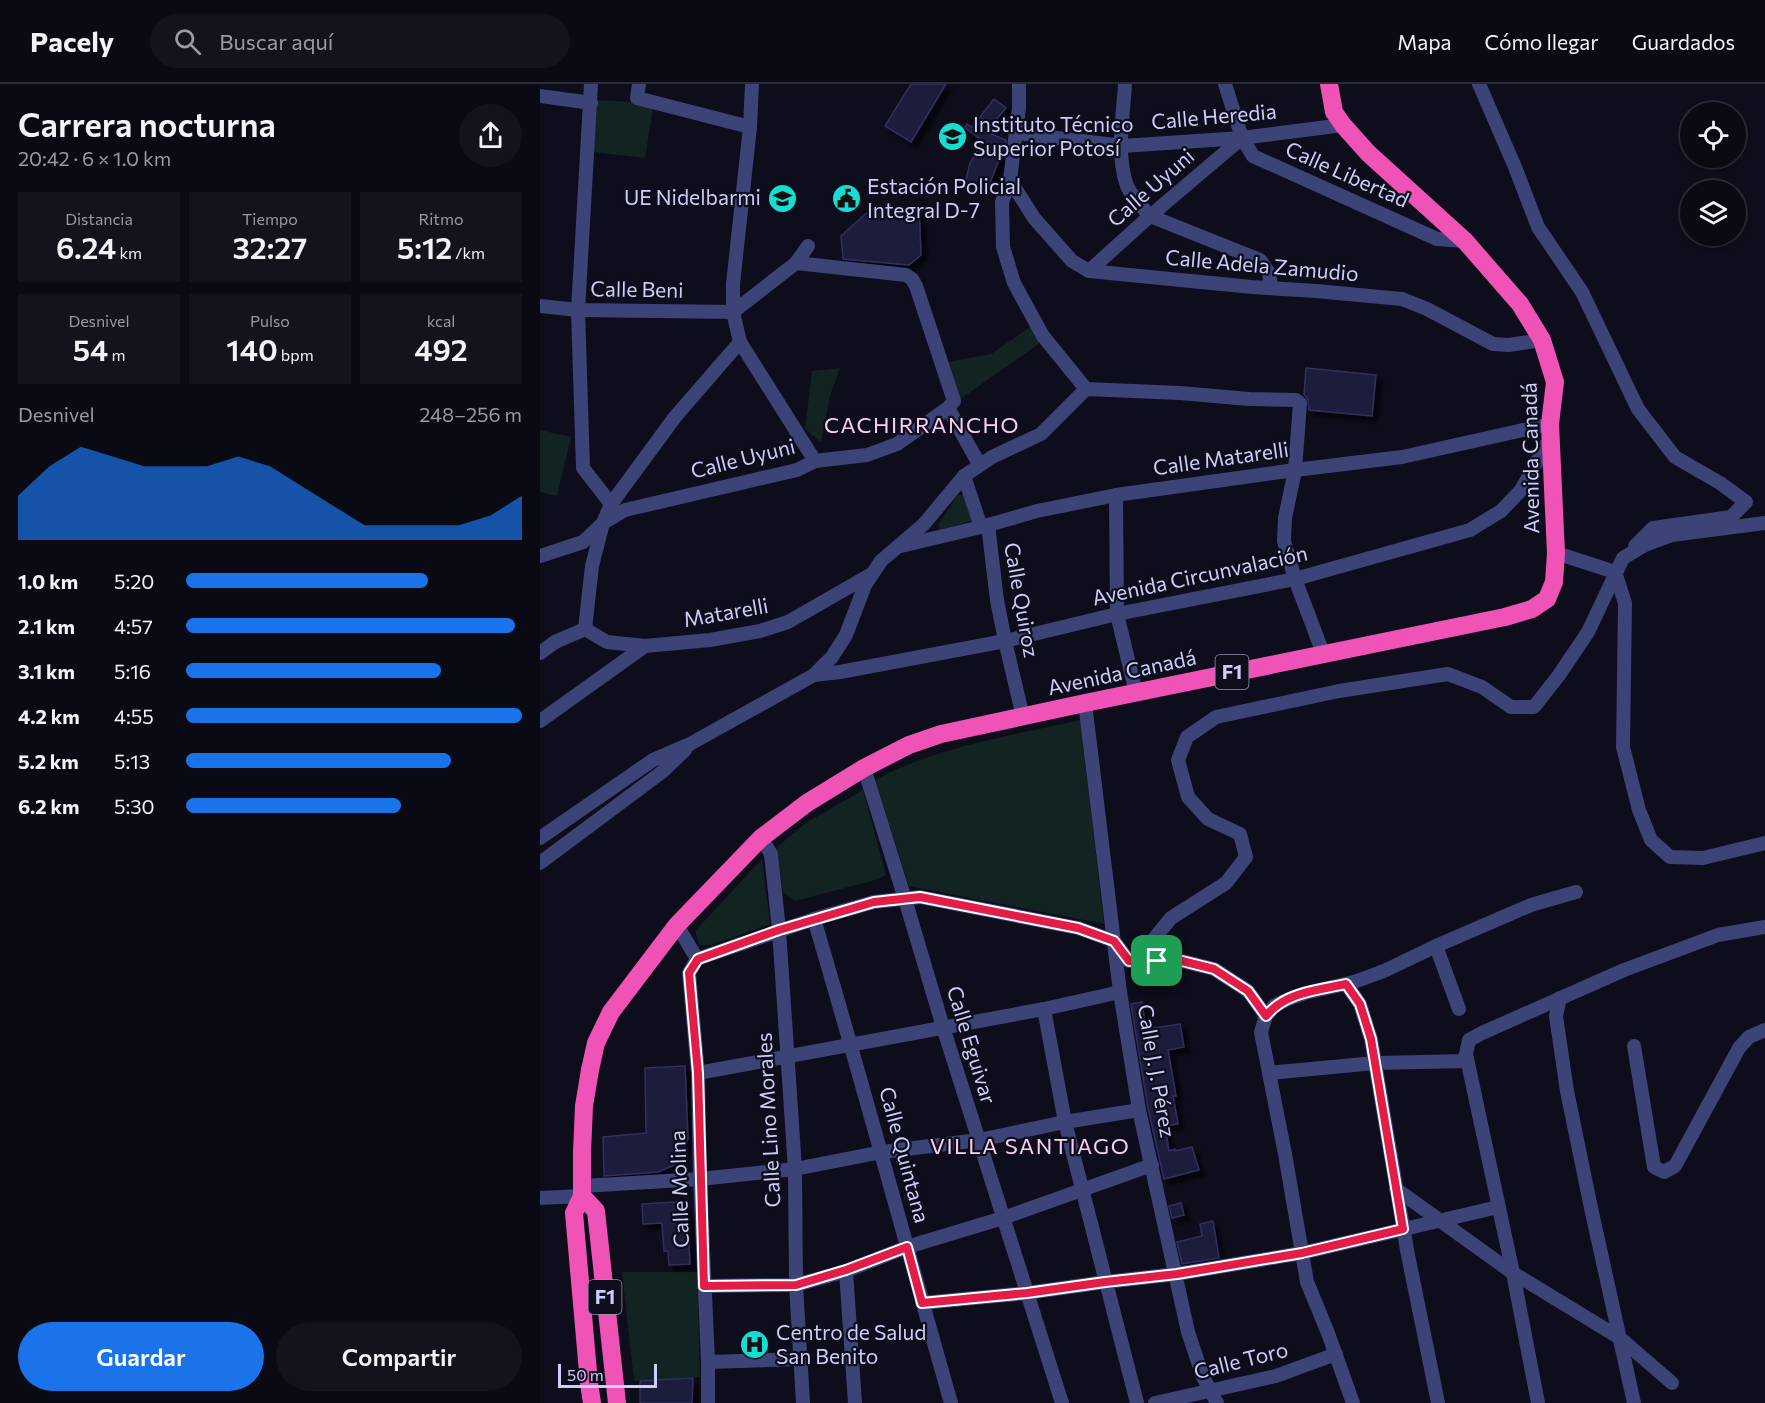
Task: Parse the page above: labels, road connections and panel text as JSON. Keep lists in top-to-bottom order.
{
  "streets": {
    "highway": ["Avenida Canadá", "F1"],
    "street": [
      "Calle Heredia",
      "Calle Libertad",
      "Calle Uyuni",
      "Calle Adela Zamudio",
      "Calle Beni",
      "Calle Matarelli",
      "Avenida Circunvalación",
      "Calle Quiroz",
      "Matarelli",
      "Calle Eguivar",
      "Calle J. J. Pérez",
      "Calle Lino Morales",
      "Calle Quintana",
      "Calle Molina",
      "Calle Toro"
    ]
  },
  "crossings": [
    ["Calle Heredia", "Calle Libertad"],
    ["Calle Heredia", "Calle Uyuni"],
    ["Calle Heredia", "Avenida Canadá"],
    ["Calle Libertad", "Calle Uyuni"],
    ["Calle Libertad", "Avenida Canadá"],
    ["Calle Uyuni", "Calle Adela Zamudio"],
    ["Calle Uyuni", "Calle Beni"],
    ["Calle Adela Zamudio", "Avenida Canadá"],
    ["Avenida Canadá", "Calle Matarelli"],
    ["Avenida Canadá", "Avenida Circunvalación"],
    ["Avenida Canadá", "Calle Quiroz"],
    ["Avenida Canadá", "F1"],
    ["Avenida Canadá", "Calle Eguivar"],
    ["Avenida Canadá", "Calle J. J. Pérez"],
    ["Avenida Canadá", "Calle Lino Morales"],
    ["Calle Matarelli", "Avenida Circunvalación"],
    ["Calle Matarelli", "Calle Quiroz"],
    ["Avenida Circunvalación", "Calle Quiroz"],
    ["Calle J. J. Pérez", "Calle Toro"]
  ],
  "districts": ["CACHIRRANCHO", "VILLA SANTIAGO"],
  "places": {
    "school or university": ["Instituto Técnico Superior Potosí", "UE Nidelbarmi"],
    "public building": ["Estación Policial Integral D-7"],
    "hospital": ["Centro de Salud San Benito"]
  },
  "scale_bar": "50 m",
  "page": {
    "header": "Pacely",
    "search": "Buscar aquí",
    "nav": ["Mapa", "Cómo llegar", "Guardados"],
    "heading": ["Carrera nocturna", "20:42 · 6 × 1.0 km"],
    "stats": [
      ["Distancia", "6.24 km"],
      ["Tiempo", "32:27"],
      ["Ritmo", "5:12 /km"],
      ["Desnivel", "54 m"],
      ["Pulso", "140 bpm"],
      ["kcal", "492"]
    ],
    "chart": ["Desnivel", "248–256 m"],
    "list": [
      {
        "name": "1.0 km",
        "note": "5:20"
      },
      {
        "name": "2.1 km",
        "note": "4:57"
      },
      {
        "name": "3.1 km",
        "note": "5:16"
      },
      {
        "name": "4.2 km",
        "note": "4:55"
      },
      {
        "name": "5.2 km",
        "note": "5:13"
      },
      {
        "name": "6.2 km",
        "note": "5:30"
      }
    ],
    "buttons": ["Guardar", "Compartir"],
    "scale": "50 m"
  }
}
